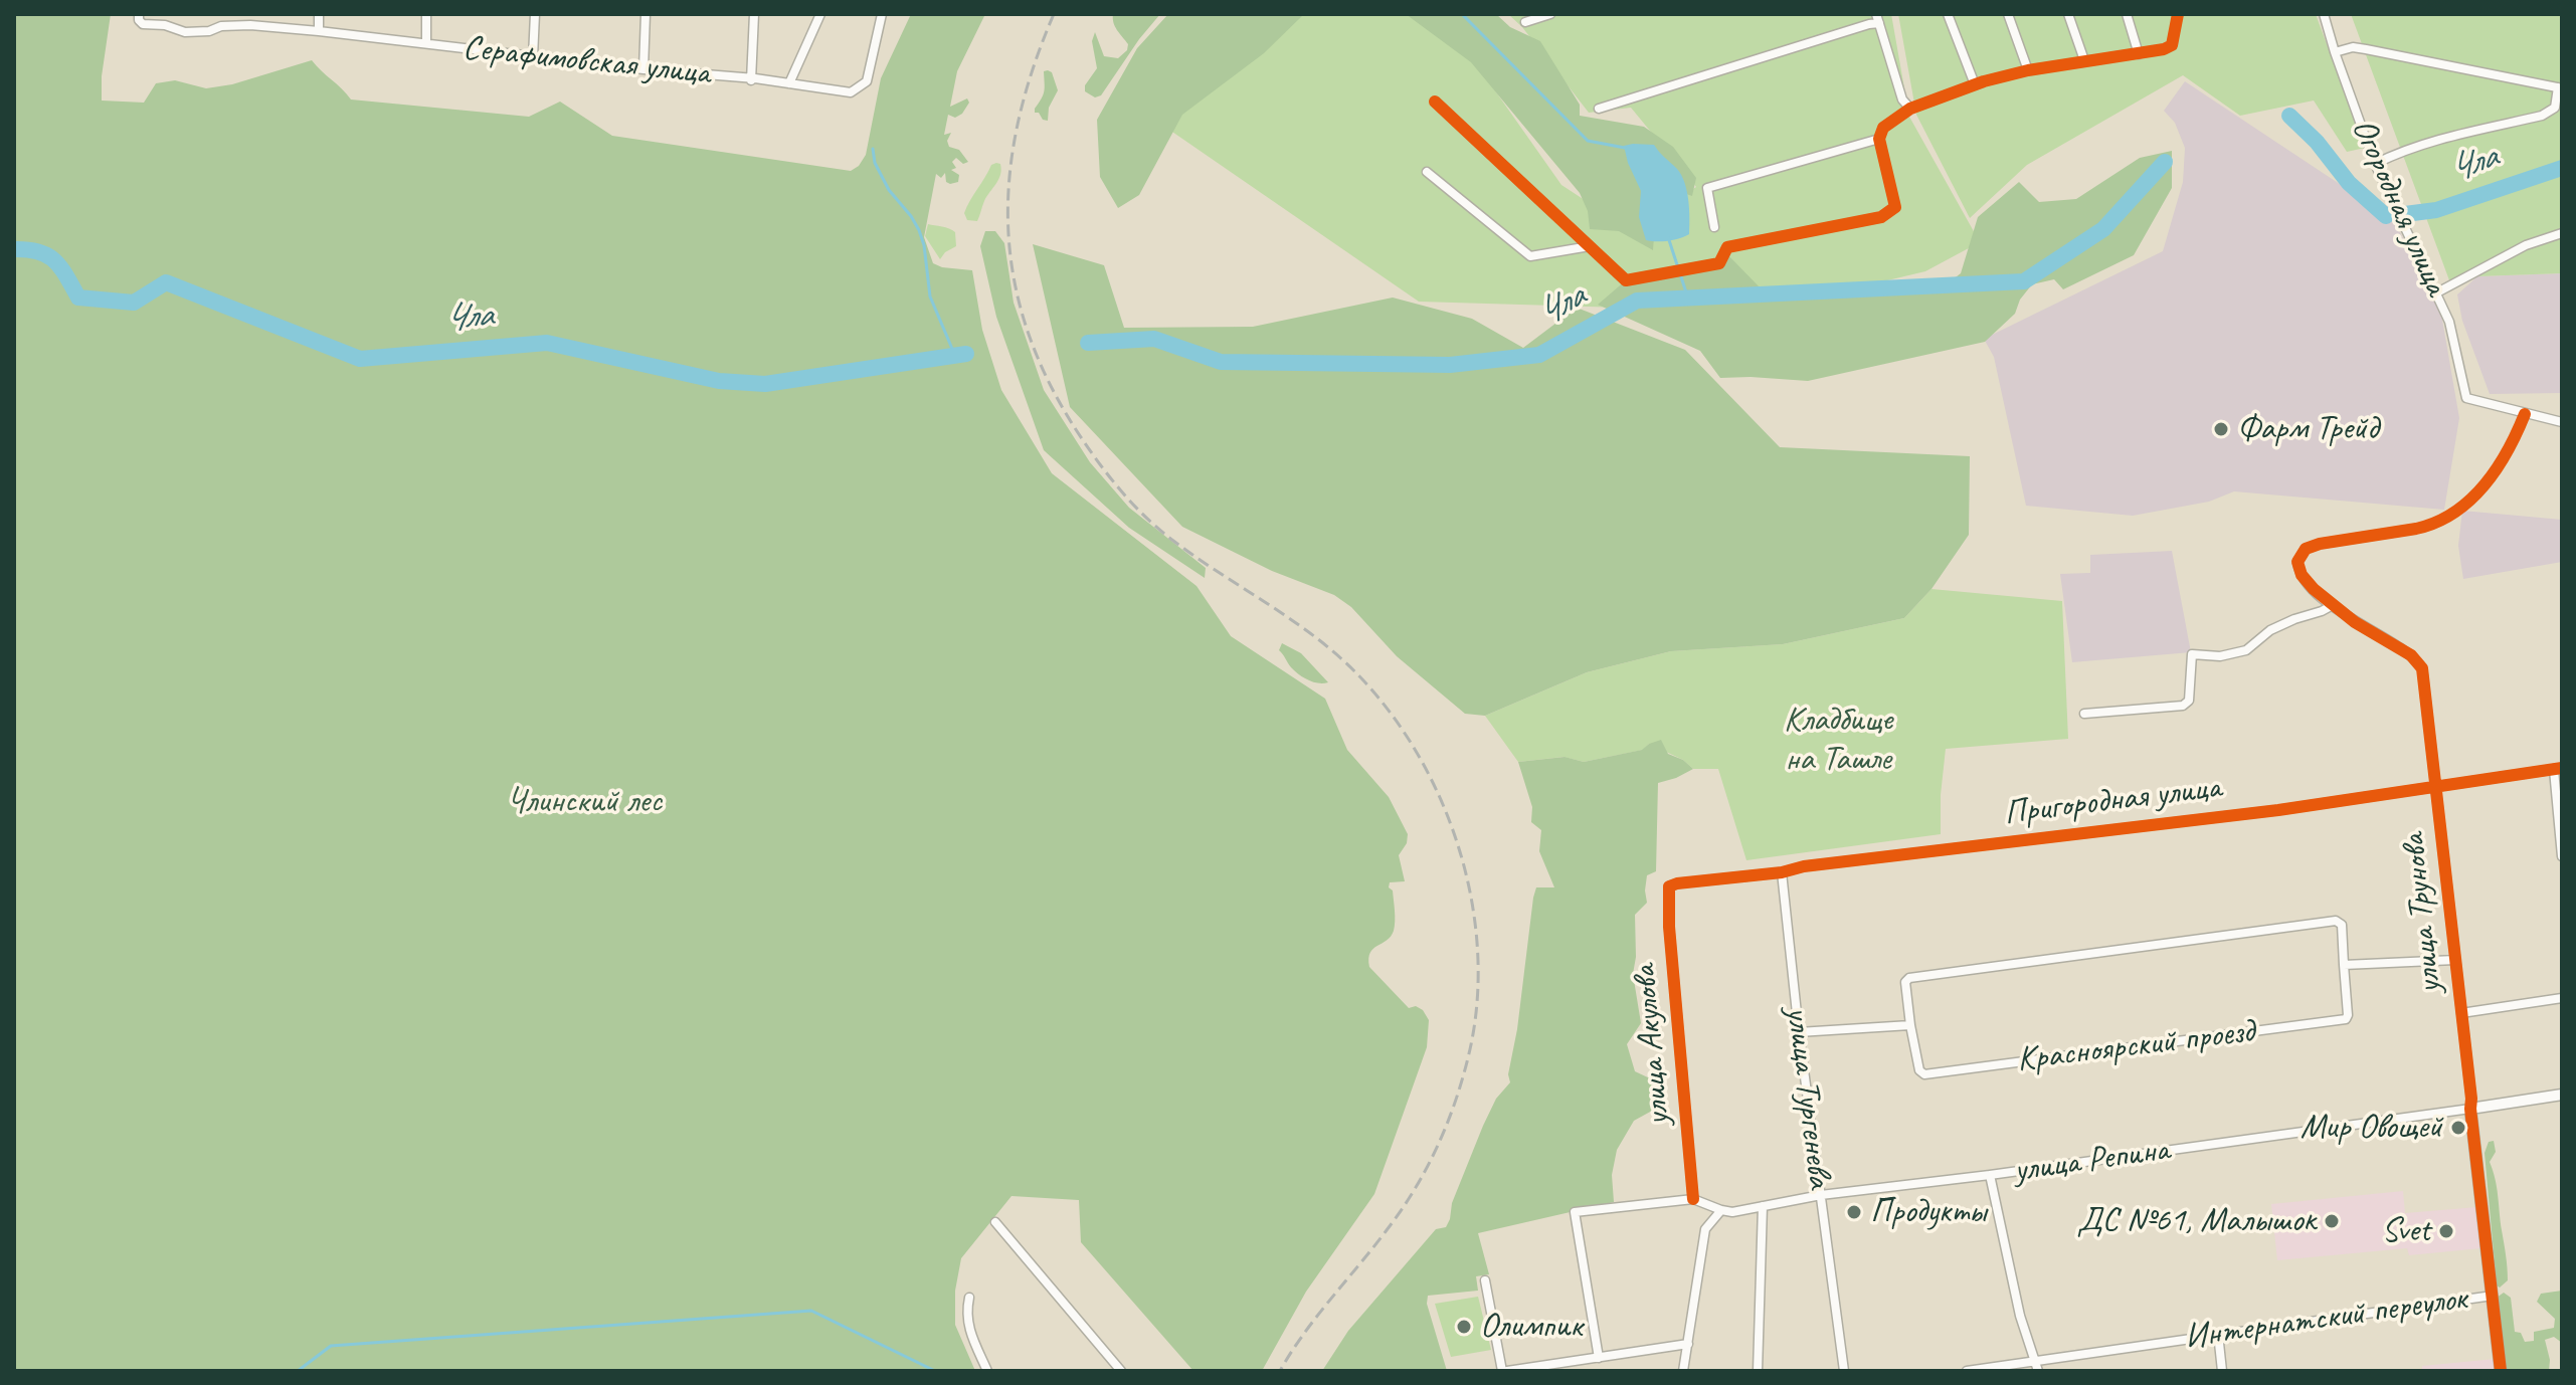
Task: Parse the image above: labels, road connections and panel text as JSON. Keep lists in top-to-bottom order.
{
  "streets": {
    "street": [
      "Серафимовская улица",
      "Огородная улица",
      "Пригородная улица",
      "улица Трунова",
      "улица Акулова",
      "Красноярский проезд",
      "улица Тургенева",
      "улица Репина",
      "Интернатский переулок"
    ]
  },
  "crossings": [
    ["Огородная улица", "улица Трунова"],
    ["Пригородная улица", "улица Трунова"],
    ["Пригородная улица", "улица Акулова"],
    ["Пригородная улица", "улица Тургенева"],
    ["улица Трунова", "улица Репина"],
    ["улица Трунова", "Интернатский переулок"],
    ["улица Акулова", "улица Репина"],
    ["улица Тургенева", "улица Репина"]
  ],
  "water": ["Чла"],
  "parks": ["Кладбище на Ташле", "Члинский лес"],
  "places": [
    "Фарм Трейд",
    "Мир Овощей",
    "Продукты",
    "ДС №61, Малышок",
    "Svet",
    "Олимпик"
  ]
}
